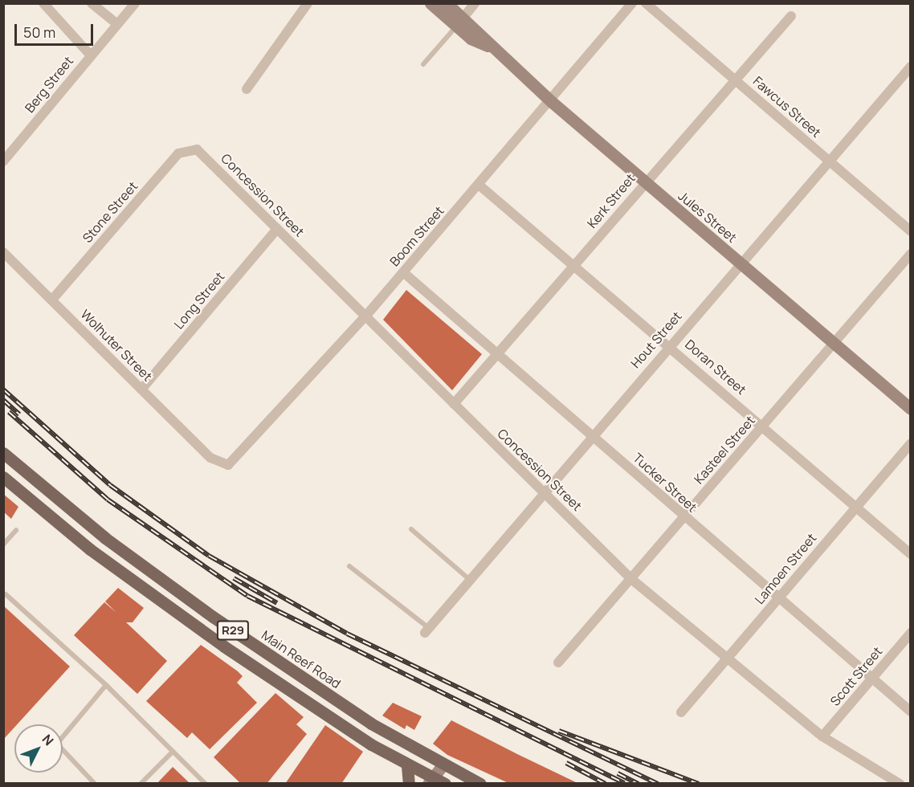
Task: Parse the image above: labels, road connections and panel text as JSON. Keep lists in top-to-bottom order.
{
  "streets": {
    "main road": ["Jules Street", "R29", "Main Reef Road"],
    "street": [
      "Berg Street",
      "Fawcus Street",
      "Concession Street",
      "Kerk Street",
      "Stone Street",
      "Boom Street",
      "Long Street",
      "Hout Street",
      "Wolhuter Street",
      "Doran Street",
      "Kasteel Street",
      "Tucker Street",
      "Lamoen Street",
      "Scott Street"
    ]
  },
  "crossings": [
    ["Fawcus Street", "Kerk Street"],
    ["Fawcus Street", "Hout Street"],
    ["Concession Street", "Kerk Street"],
    ["Concession Street", "Stone Street"],
    ["Concession Street", "Boom Street"],
    ["Concession Street", "Long Street"],
    ["Concession Street", "Hout Street"],
    ["Concession Street", "Kasteel Street"],
    ["Concession Street", "Lamoen Street"],
    ["Concession Street", "Scott Street"],
    ["Kerk Street", "Jules Street"],
    ["Kerk Street", "Doran Street"],
    ["Kerk Street", "Tucker Street"],
    ["Stone Street", "Wolhuter Street"],
    ["Jules Street", "Boom Street"],
    ["Jules Street", "Hout Street"],
    ["Jules Street", "Kasteel Street"],
    ["Boom Street", "Wolhuter Street"],
    ["Boom Street", "Doran Street"],
    ["Boom Street", "Tucker Street"],
    ["Long Street", "Wolhuter Street"],
    ["Hout Street", "Doran Street"],
    ["Hout Street", "Tucker Street"],
    ["Doran Street", "Kasteel Street"],
    ["Doran Street", "Lamoen Street"],
    ["Kasteel Street", "Tucker Street"],
    ["Tucker Street", "Lamoen Street"],
    ["Tucker Street", "Scott Street"]
  ],
  "scale_bar": "50 m",
  "north": "top right"
}
